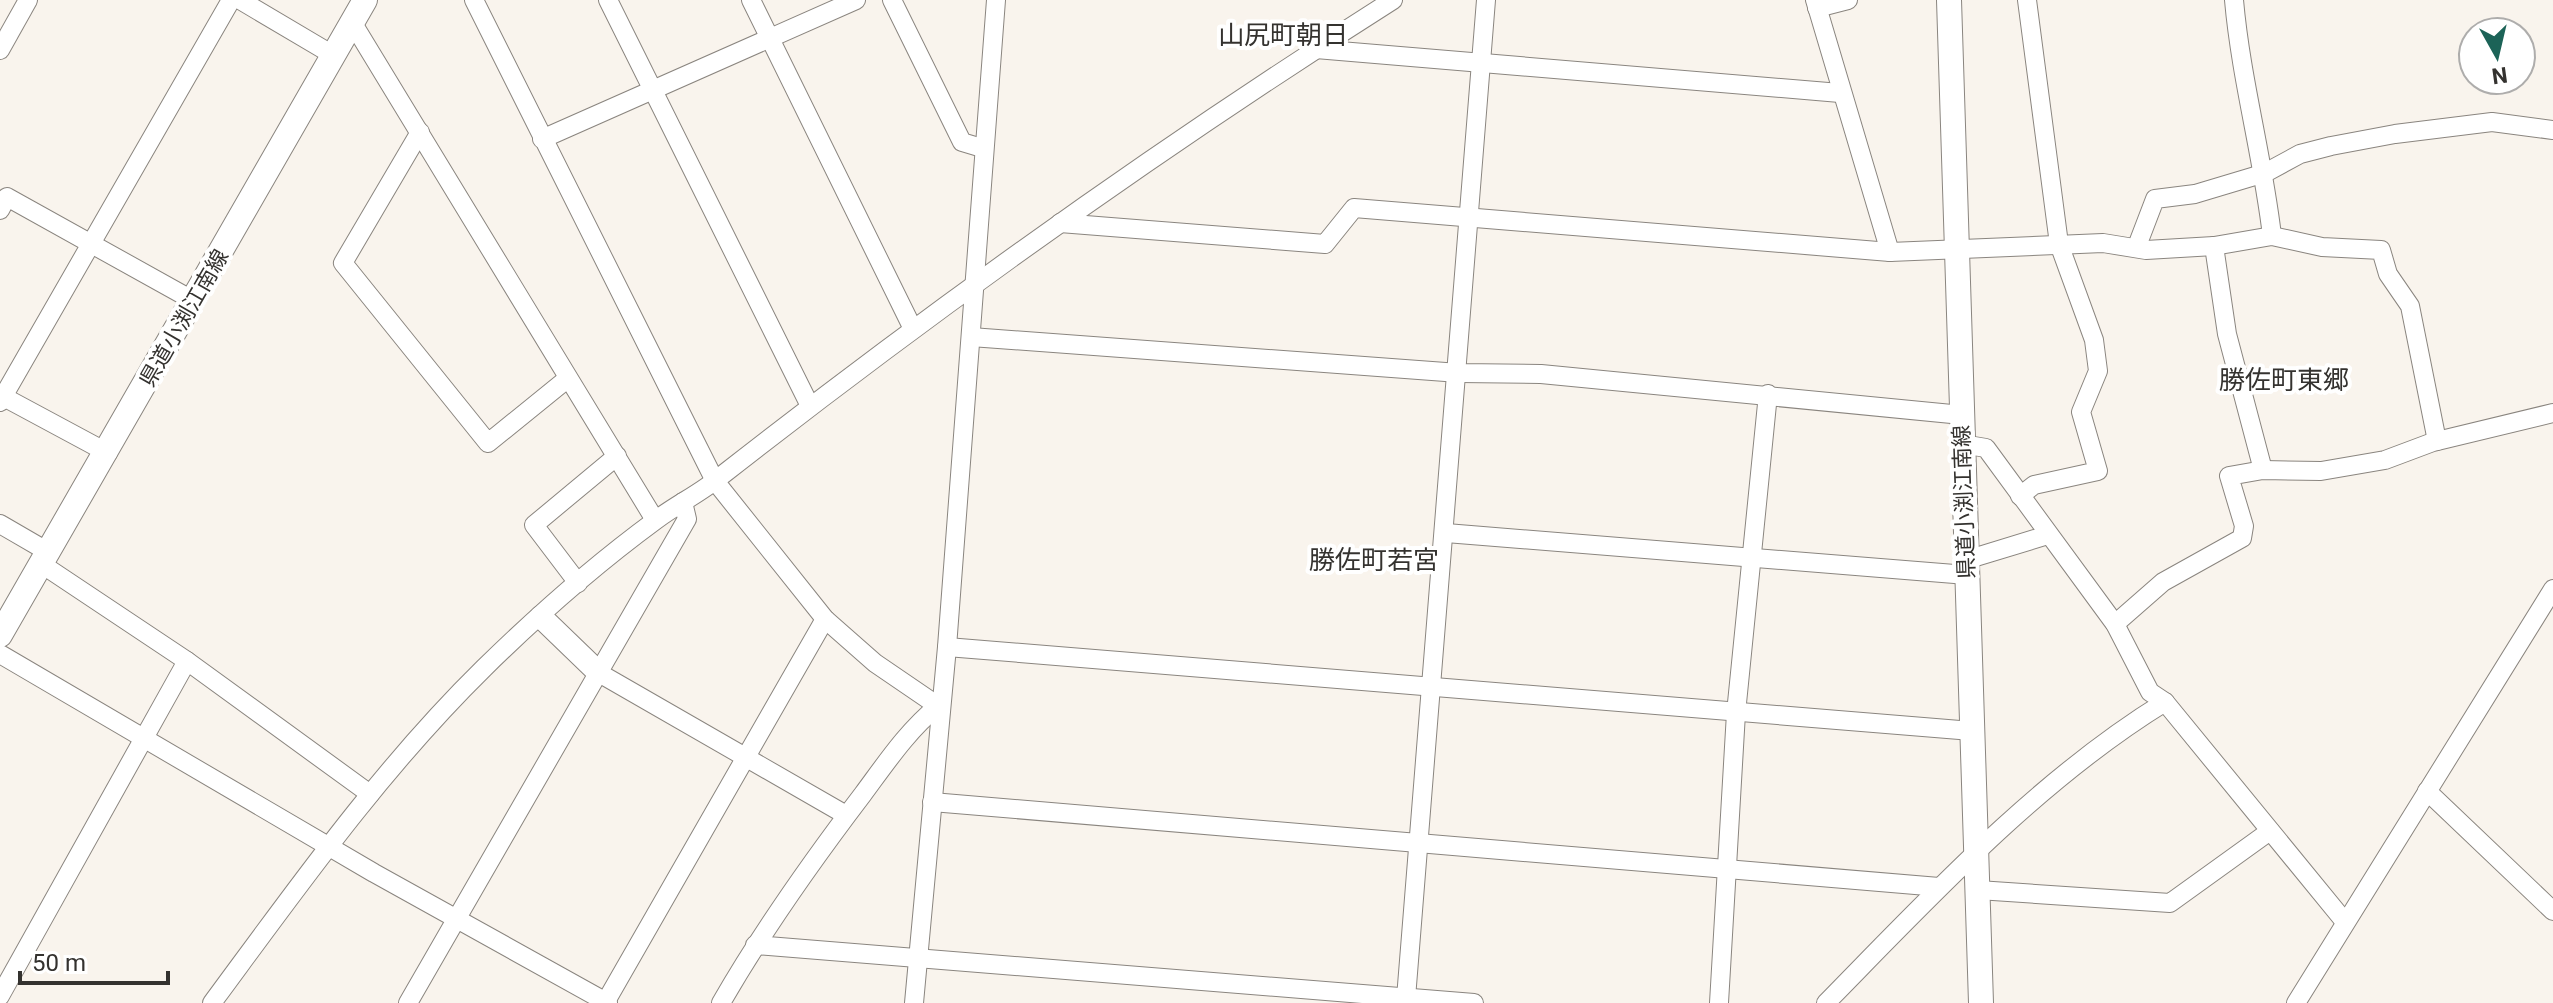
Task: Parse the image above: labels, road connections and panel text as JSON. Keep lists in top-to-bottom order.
{
  "streets": {
    "main road": ["県道小渕江南線"]
  },
  "districts": ["山尻町朝日", "勝佐町東郷", "勝佐町若宮"],
  "scale_bar": "50 m",
  "north": "bottom"
}
